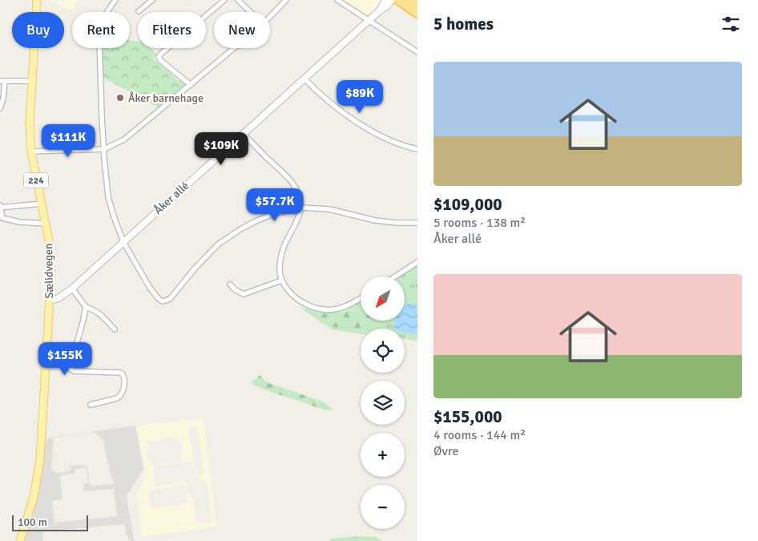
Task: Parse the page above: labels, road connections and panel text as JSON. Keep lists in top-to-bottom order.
{
  "streets": {
    "main road": ["224", "Sælidvegen"],
    "street": ["Åker allé"]
  },
  "crossings": [
    ["Åker allé", "Sælidvegen"]
  ],
  "places": ["Åker barnehage"],
  "scale_bar": "100 m",
  "north": "bottom left",
  "page": {
    "heading": "5 homes",
    "chip": [
      "Buy",
      "Rent",
      "Filters",
      "New"
    ],
    "list": [
      {
        "name": "$109,000",
        "note": "5 rooms · 138 m² · Åker allé"
      },
      {
        "name": "$155,000",
        "note": "4 rooms · 144 m² · Øvre"
      }
    ],
    "price": [
      "$89K",
      "$111K",
      "$109K",
      "$57.7K",
      "$155K"
    ],
    "map_buttons": ["+", "−"],
    "scale": "100 m"
  }
}
